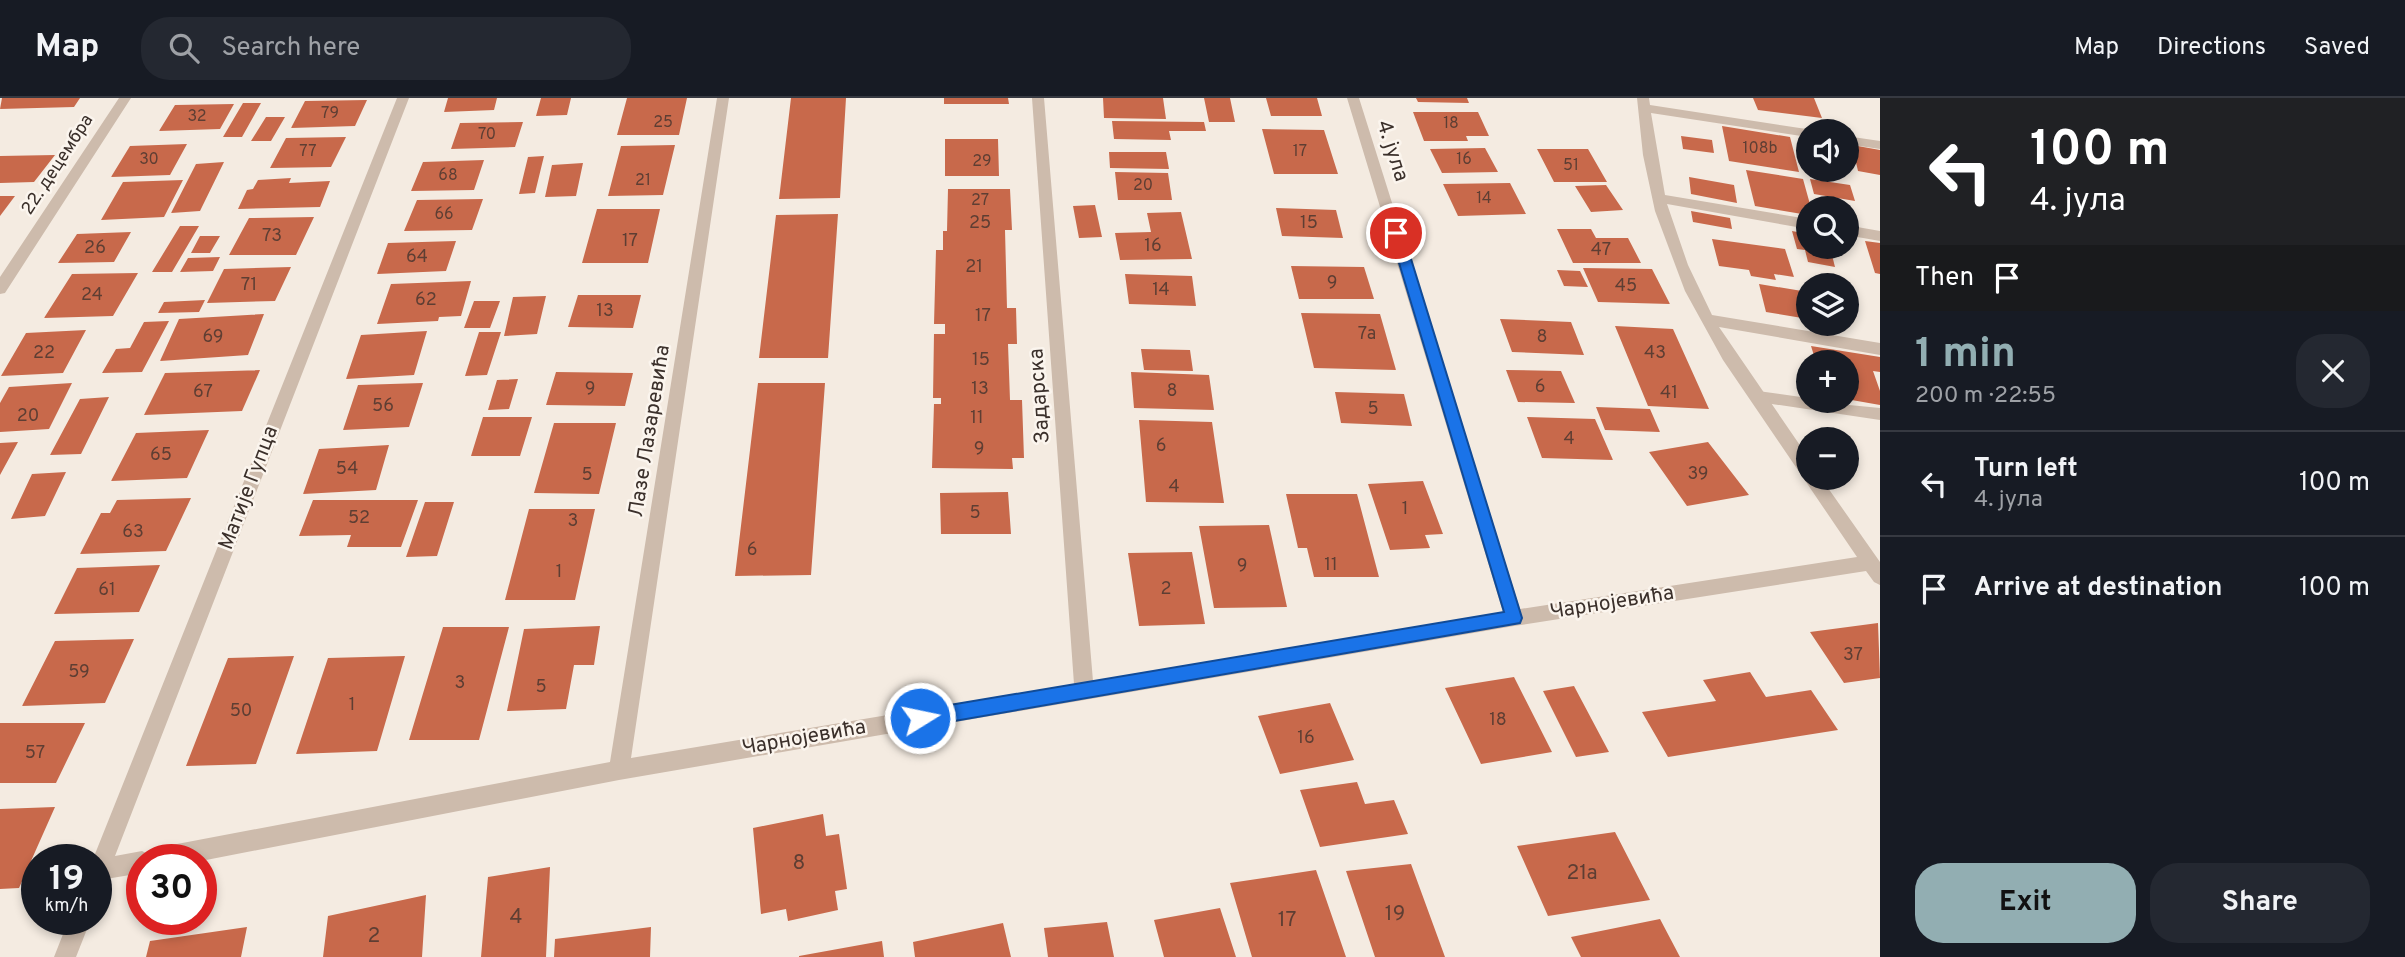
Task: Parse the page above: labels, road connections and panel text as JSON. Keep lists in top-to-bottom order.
{
  "streets": {
    "street": [
      "4. јула",
      "22. децембра",
      "Задарска",
      "Лазе Лазаревића",
      "Матије Гупца",
      "Чарнојевића"
    ]
  },
  "crossings": [
    ["4. јула", "Чарнојевића"],
    ["Задарска", "Чарнојевића"],
    ["Лазе Лазаревића", "Чарнојевића"]
  ],
  "house_numbers": [
    "79",
    "32",
    "25",
    "18",
    "70",
    "108b",
    "77",
    "17",
    "30",
    "16",
    "29",
    "51",
    "68",
    "21",
    "20",
    "14",
    "27",
    "66",
    "25",
    "15",
    "73",
    "17",
    "16",
    "26",
    "47",
    "64",
    "21",
    "9",
    "71",
    "45",
    "14",
    "24",
    "62",
    "13",
    "17",
    "7a",
    "69",
    "8",
    "22",
    "43",
    "15",
    "6",
    "9",
    "13",
    "8",
    "67",
    "41",
    "56",
    "5",
    "20",
    "11",
    "4",
    "6",
    "9",
    "65",
    "54",
    "39",
    "5",
    "4",
    "1",
    "5",
    "52",
    "3",
    "63",
    "6",
    "11",
    "9",
    "1",
    "2",
    "61",
    "37",
    "59",
    "3",
    "5",
    "1",
    "50",
    "18",
    "16",
    "57",
    "8",
    "21a",
    "19",
    "4",
    "17",
    "2"
  ],
  "page": {
    "header": "Map",
    "search": "Search here",
    "nav": ["Map", "Directions", "Saved"],
    "turn": ["100 m", "4. јула"],
    "map_buttons": ["+", "−"],
    "then": "Then",
    "heading": ["1 min", "200 m · 22:55"],
    "list": [
      {
        "name": "Turn left",
        "note": "4. јула",
        "value": "100 m"
      },
      {
        "name": "Arrive at destination",
        "value": "100 m"
      }
    ],
    "speed": "19 km/h",
    "limit": "30",
    "buttons": ["Exit", "Share"]
  }
}
